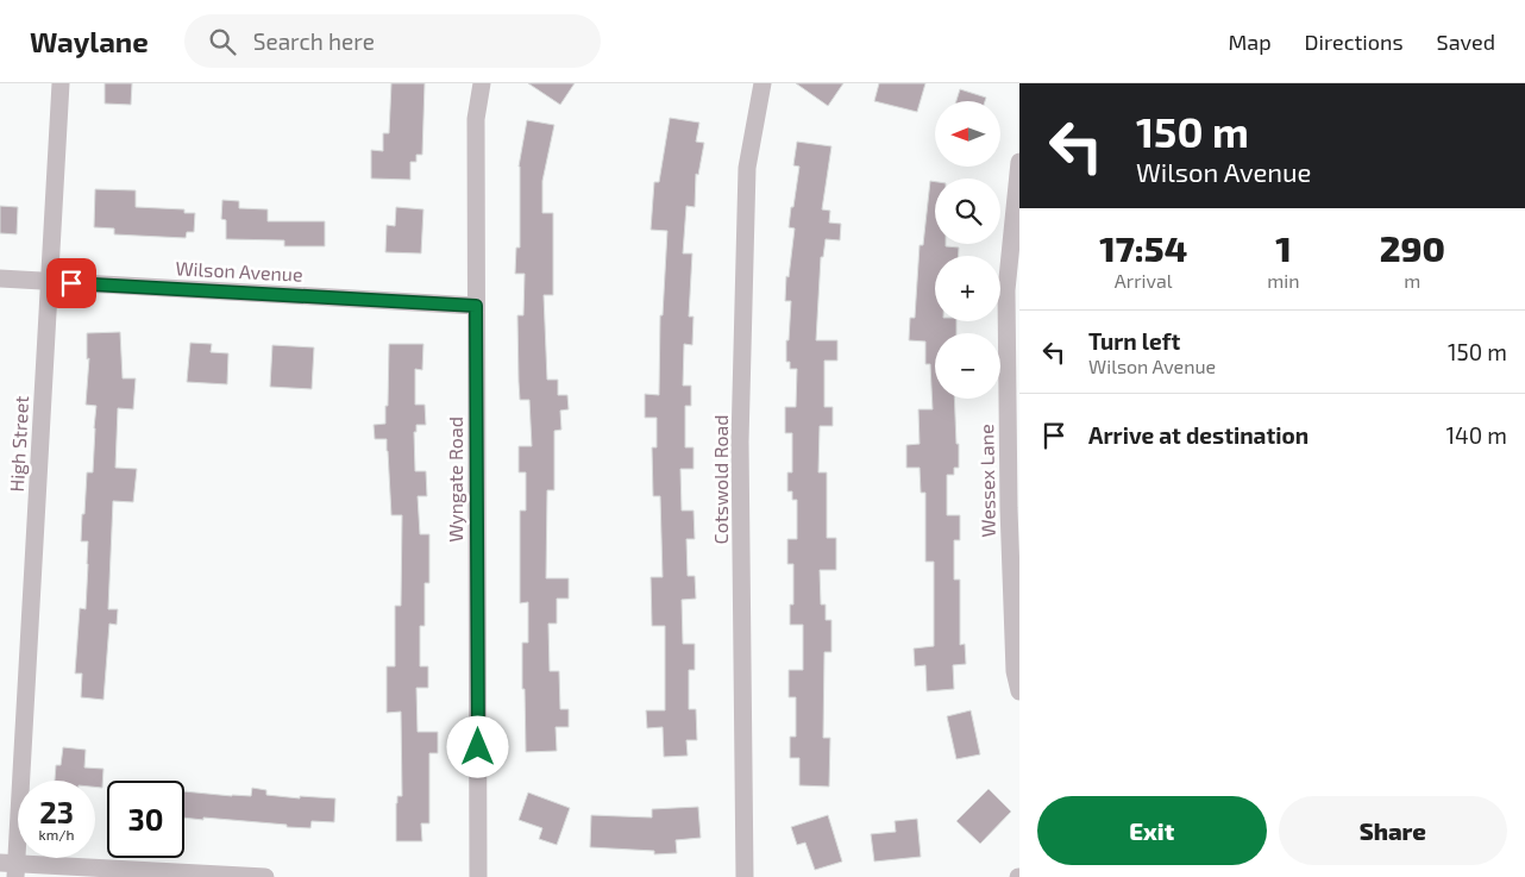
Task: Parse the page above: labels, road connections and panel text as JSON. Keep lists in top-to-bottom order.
{
  "streets": {
    "street": [
      "Wilson Avenue",
      "High Street",
      "Wyngate Road",
      "Cotswold Road",
      "Wessex Lane"
    ]
  },
  "crossings": [
    ["Wilson Avenue", "High Street"],
    ["Wilson Avenue", "Wyngate Road"]
  ],
  "north": "left",
  "page": {
    "header": "Waylane",
    "search": "Search here",
    "nav": ["Map", "Directions", "Saved"],
    "turn": ["150 m", "Wilson Avenue"],
    "map_buttons": ["+", "−"],
    "eta": [
      "17:54",
      "Arrival",
      "1",
      "min",
      "290",
      "m"
    ],
    "list": [
      {
        "name": "Turn left",
        "note": "Wilson Avenue",
        "value": "150 m"
      },
      {
        "name": "Arrive at destination",
        "value": "140 m"
      }
    ],
    "speed": "23 km/h",
    "limit": "30",
    "buttons": ["Exit", "Share"]
  }
}
